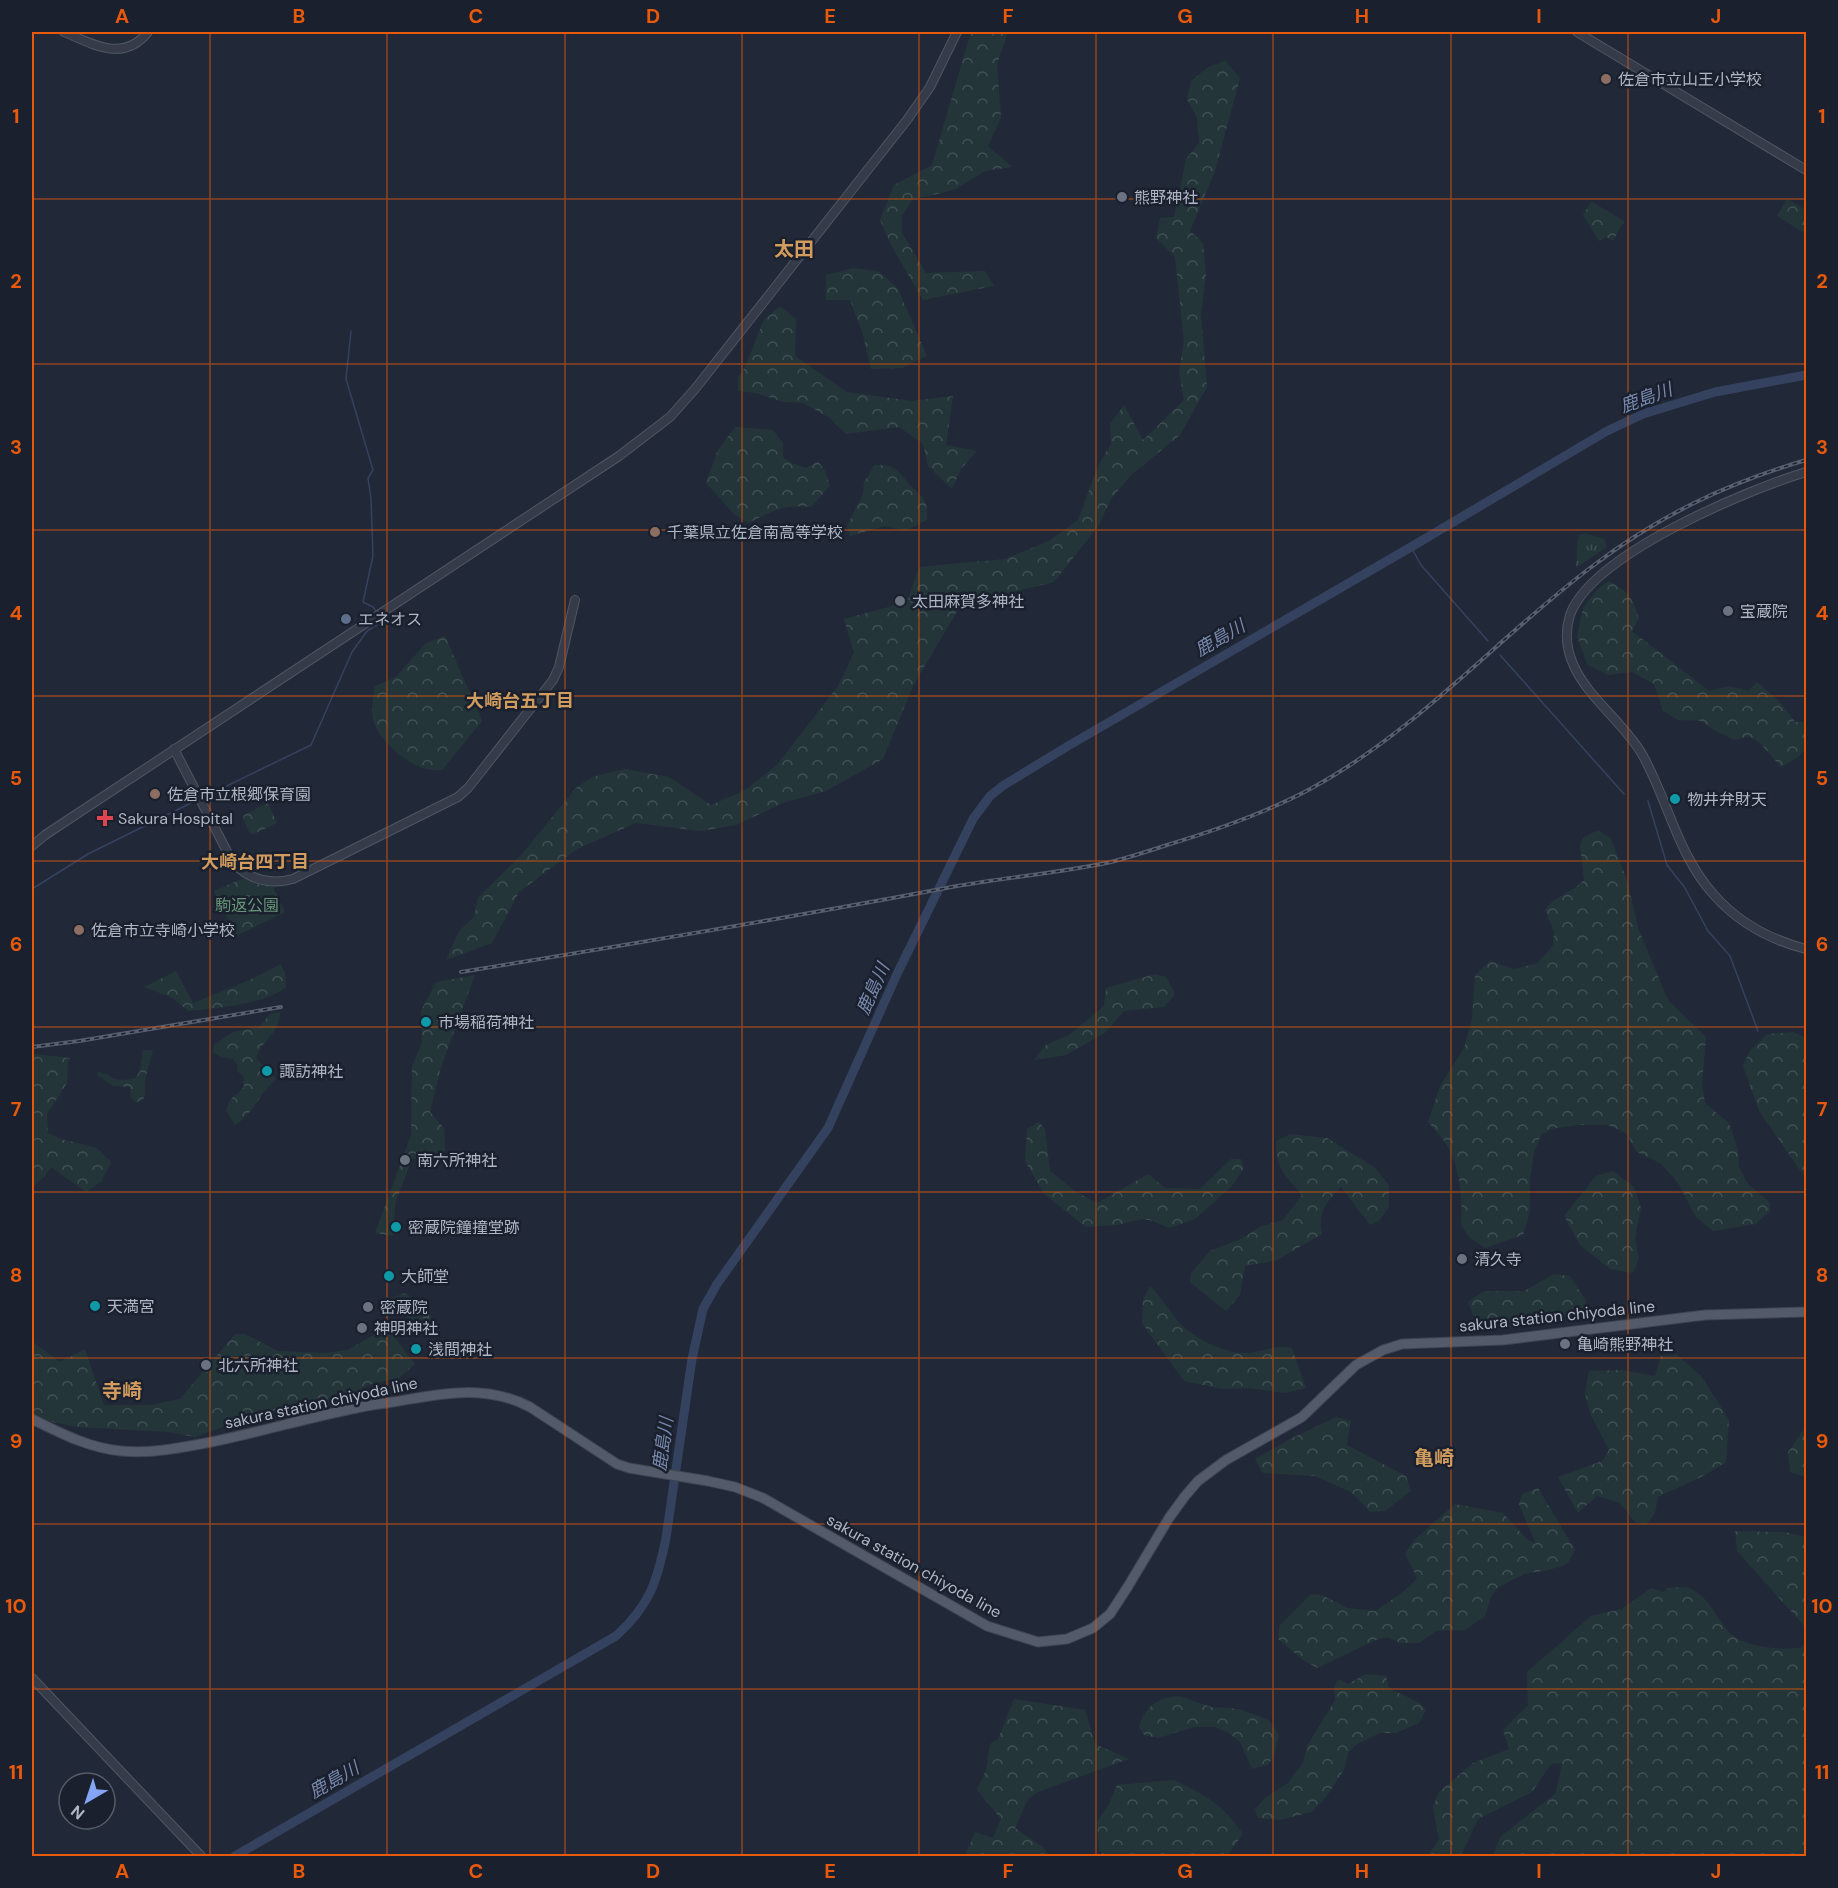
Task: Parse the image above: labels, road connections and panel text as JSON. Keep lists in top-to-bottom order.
{
  "streets": {
    "main road": ["sakura station chiyoda line"]
  },
  "districts": [
    "太田",
    "大崎台五丁目",
    "大崎台四丁目",
    "寺崎",
    "亀崎"
  ],
  "water": ["鹿島川"],
  "parks": ["駒返公園"],
  "places": {
    "other": [
      "佐倉市立山王小学校",
      "熊野神社",
      "千葉県立佐倉南高等学校",
      "太田麻賀多神社",
      "宝蔵院",
      "エネオス",
      "佐倉市立根郷保育園",
      "物井弁財天",
      "佐倉市立寺崎小学校",
      "市場稲荷神社",
      "諏訪神社",
      "南六所神社",
      "密蔵院鐘撞堂跡",
      "清久寺",
      "大師堂",
      "天満宮",
      "密蔵院",
      "神明神社",
      "亀崎熊野神社",
      "浅間神社",
      "北六所神社"
    ],
    "health": ["Sakura Hospital"]
  },
  "north": "bottom left",
  "grid": {
    "columns": [
      "A",
      "B",
      "C",
      "D",
      "E",
      "F",
      "G",
      "H",
      "I",
      "J"
    ],
    "rows": [
      "1",
      "2",
      "3",
      "4",
      "5",
      "6",
      "7",
      "8",
      "9",
      "10",
      "11"
    ]
  }
}
